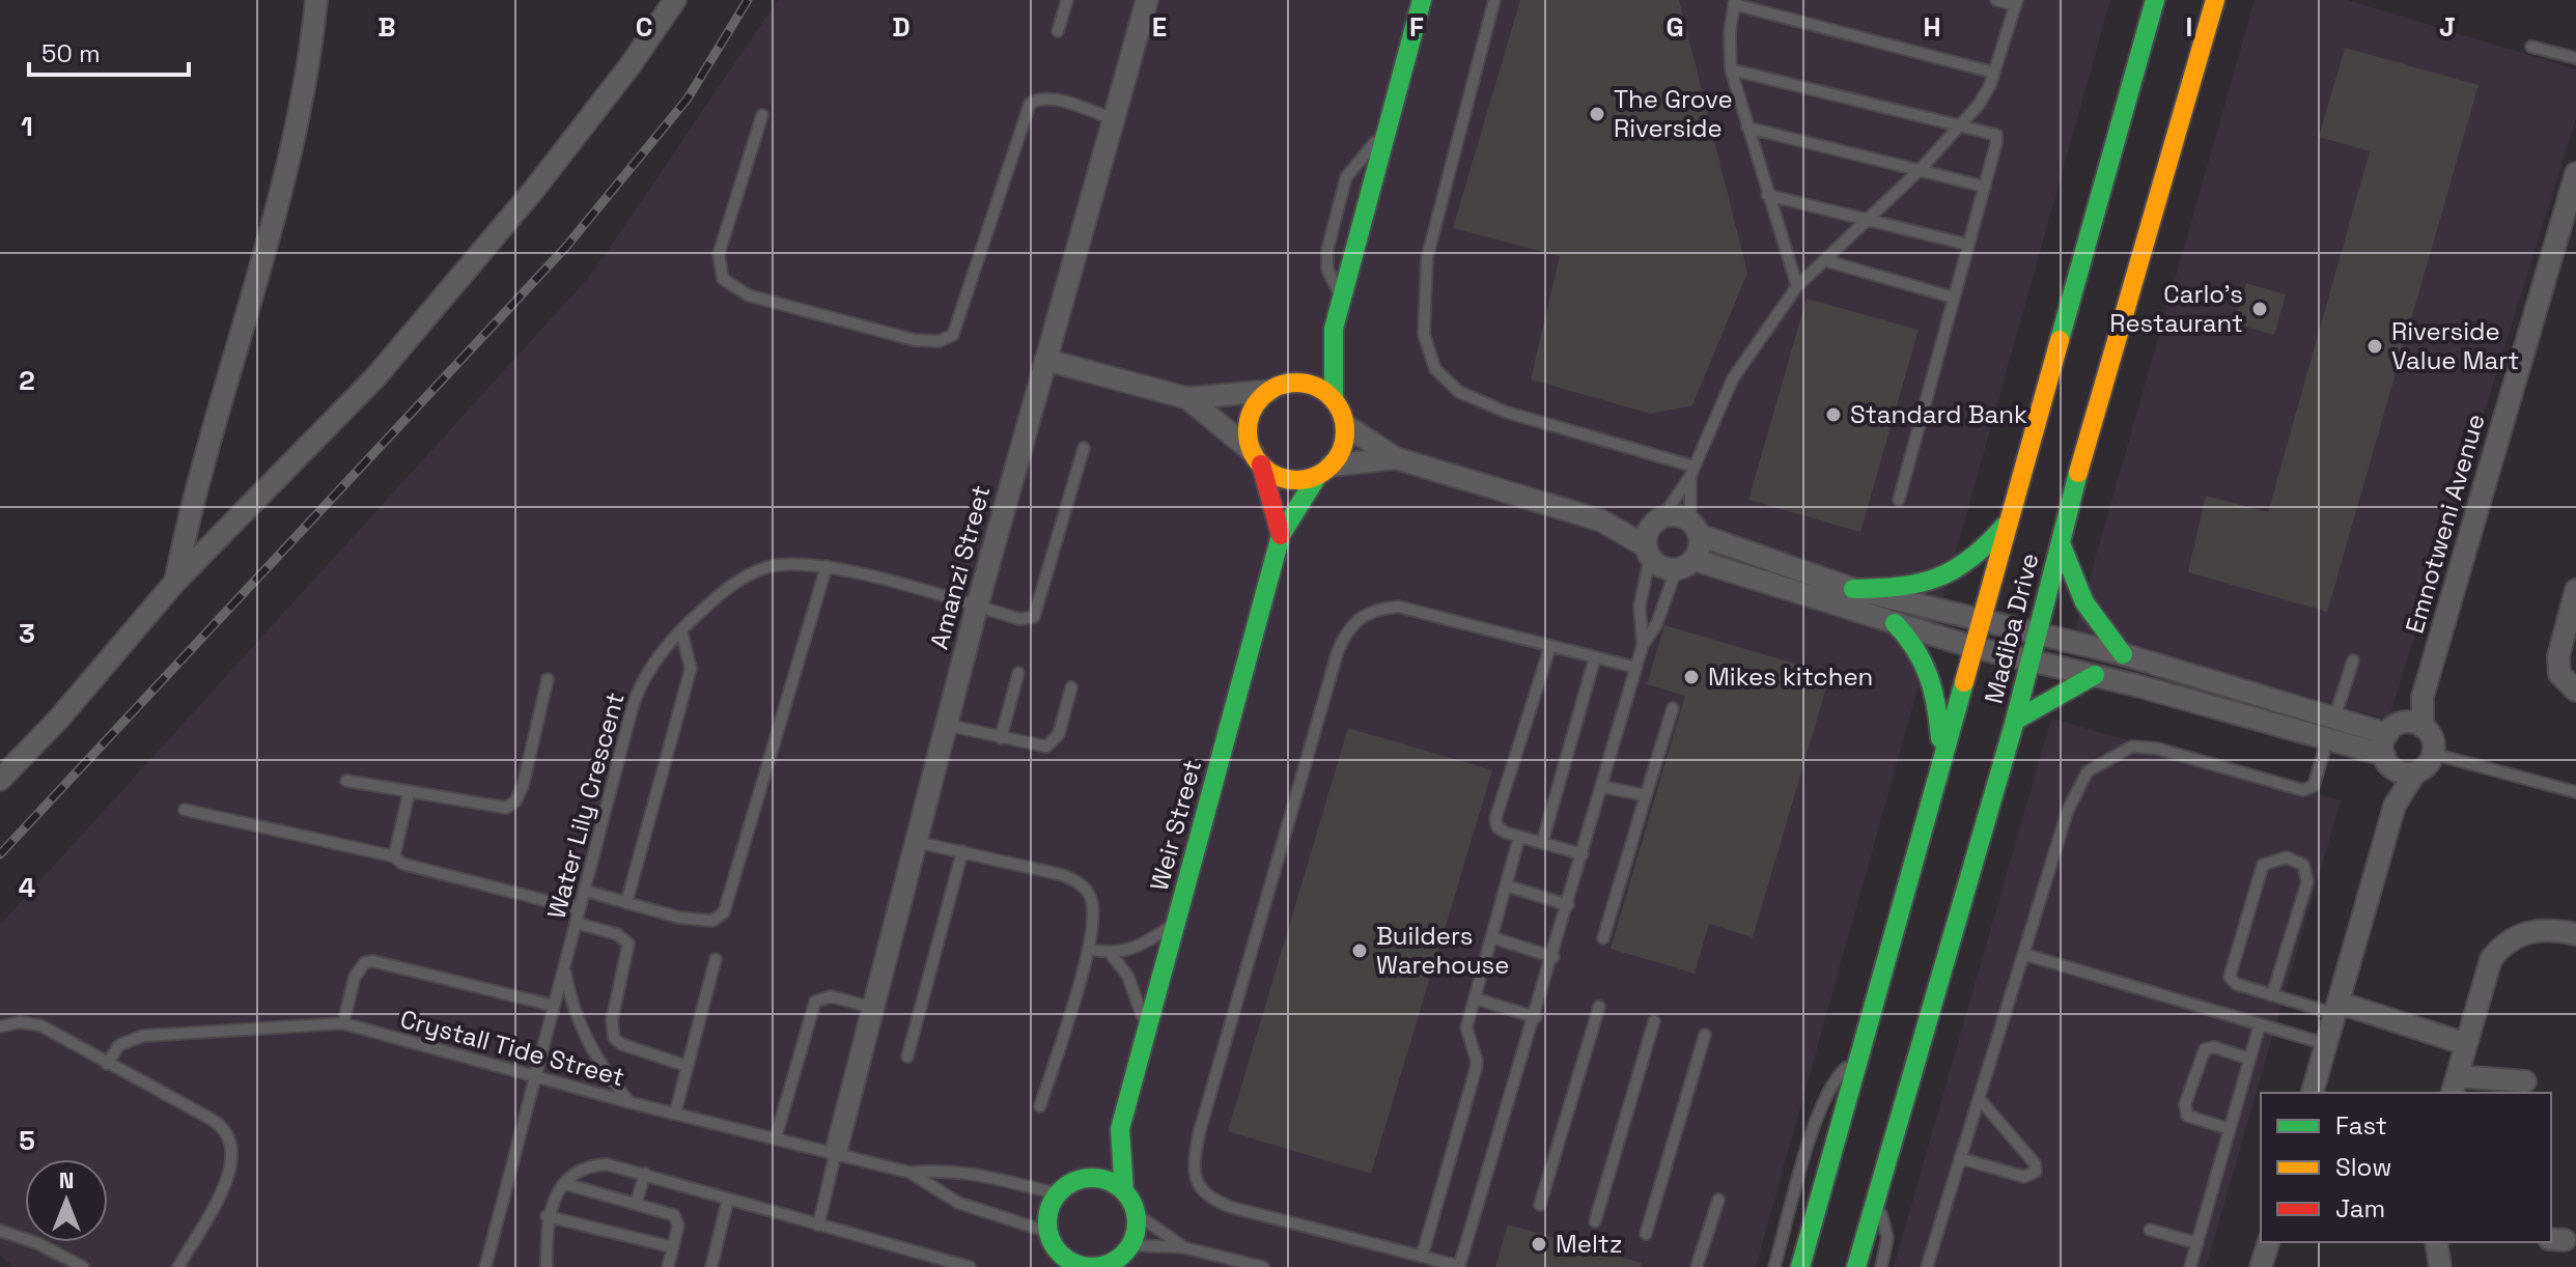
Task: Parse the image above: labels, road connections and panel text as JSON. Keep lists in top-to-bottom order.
{
  "streets": {
    "main road": ["Madiba Drive", "Weir Street"],
    "street": ["Emnotweni Avenue", "Amanzi Street"],
    "lane": ["Water Lily Crescent", "Crystall Tide Street"]
  },
  "crossings": [
    ["Amanzi Street", "Water Lily Crescent"],
    ["Amanzi Street", "Crystall Tide Street"],
    ["Water Lily Crescent", "Crystall Tide Street"]
  ],
  "places": [
    "The Grove Riverside",
    "Carlo's Restaurant",
    "Riverside Value Mart",
    "Standard Bank",
    "Mikes kitchen",
    "Builders Warehouse",
    "Meltz"
  ],
  "legend": ["Fast", "Slow", "Jam"],
  "scale_bar": "50 m",
  "north": "top",
  "grid": {
    "columns": [
      "B",
      "C",
      "D",
      "E",
      "F",
      "G",
      "H",
      "I",
      "J"
    ],
    "rows": [
      "1",
      "2",
      "3",
      "4",
      "5"
    ]
  }
}
